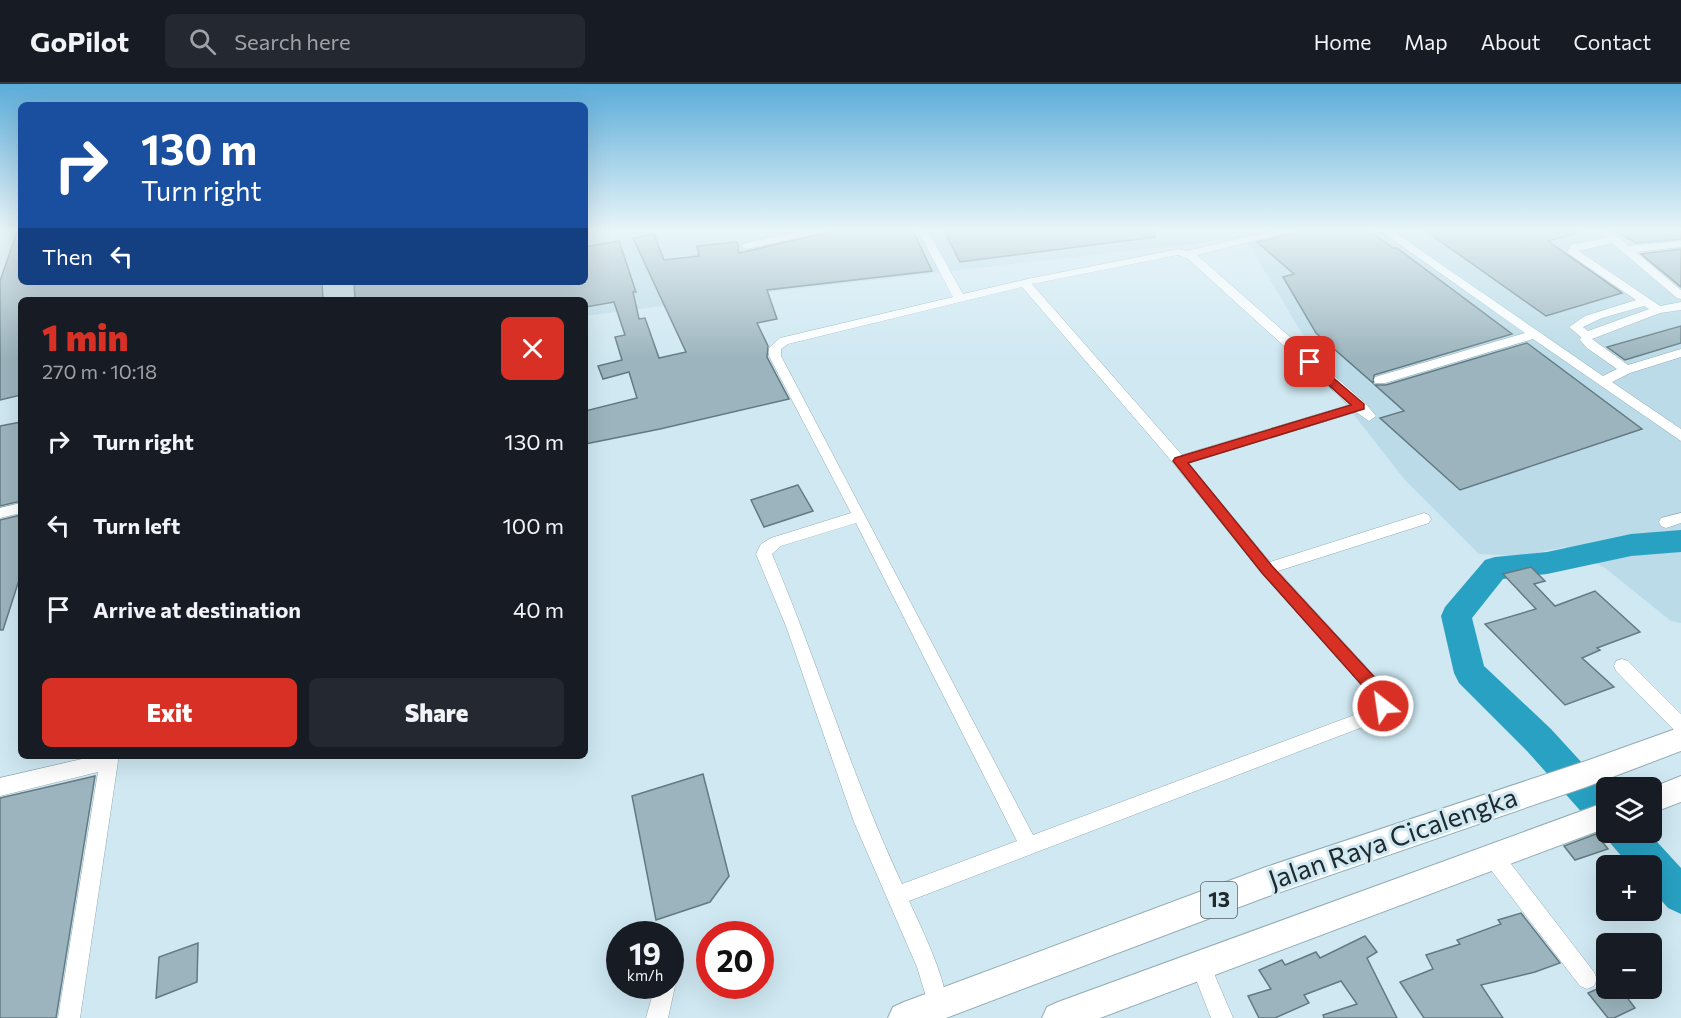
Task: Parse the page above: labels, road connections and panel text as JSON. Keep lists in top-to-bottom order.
{
  "streets": {
    "highway": ["Jalan Raya Cicalengka", "13"]
  },
  "page": {
    "header": "GoPilot",
    "search": "Search here",
    "nav": [
      "Home",
      "Map",
      "About",
      "Contact"
    ],
    "turn": ["130 m", "Turn right"],
    "then": "Then",
    "heading": ["1 min", "270 m · 10:18"],
    "list": [
      {
        "name": "Turn right",
        "value": "130 m"
      },
      {
        "name": "Turn left",
        "value": "100 m"
      },
      {
        "name": "Arrive at destination",
        "value": "40 m"
      }
    ],
    "buttons": ["Exit", "Share"],
    "map_buttons": ["+", "−"],
    "speed": "19 km/h",
    "limit": "20"
  }
}
